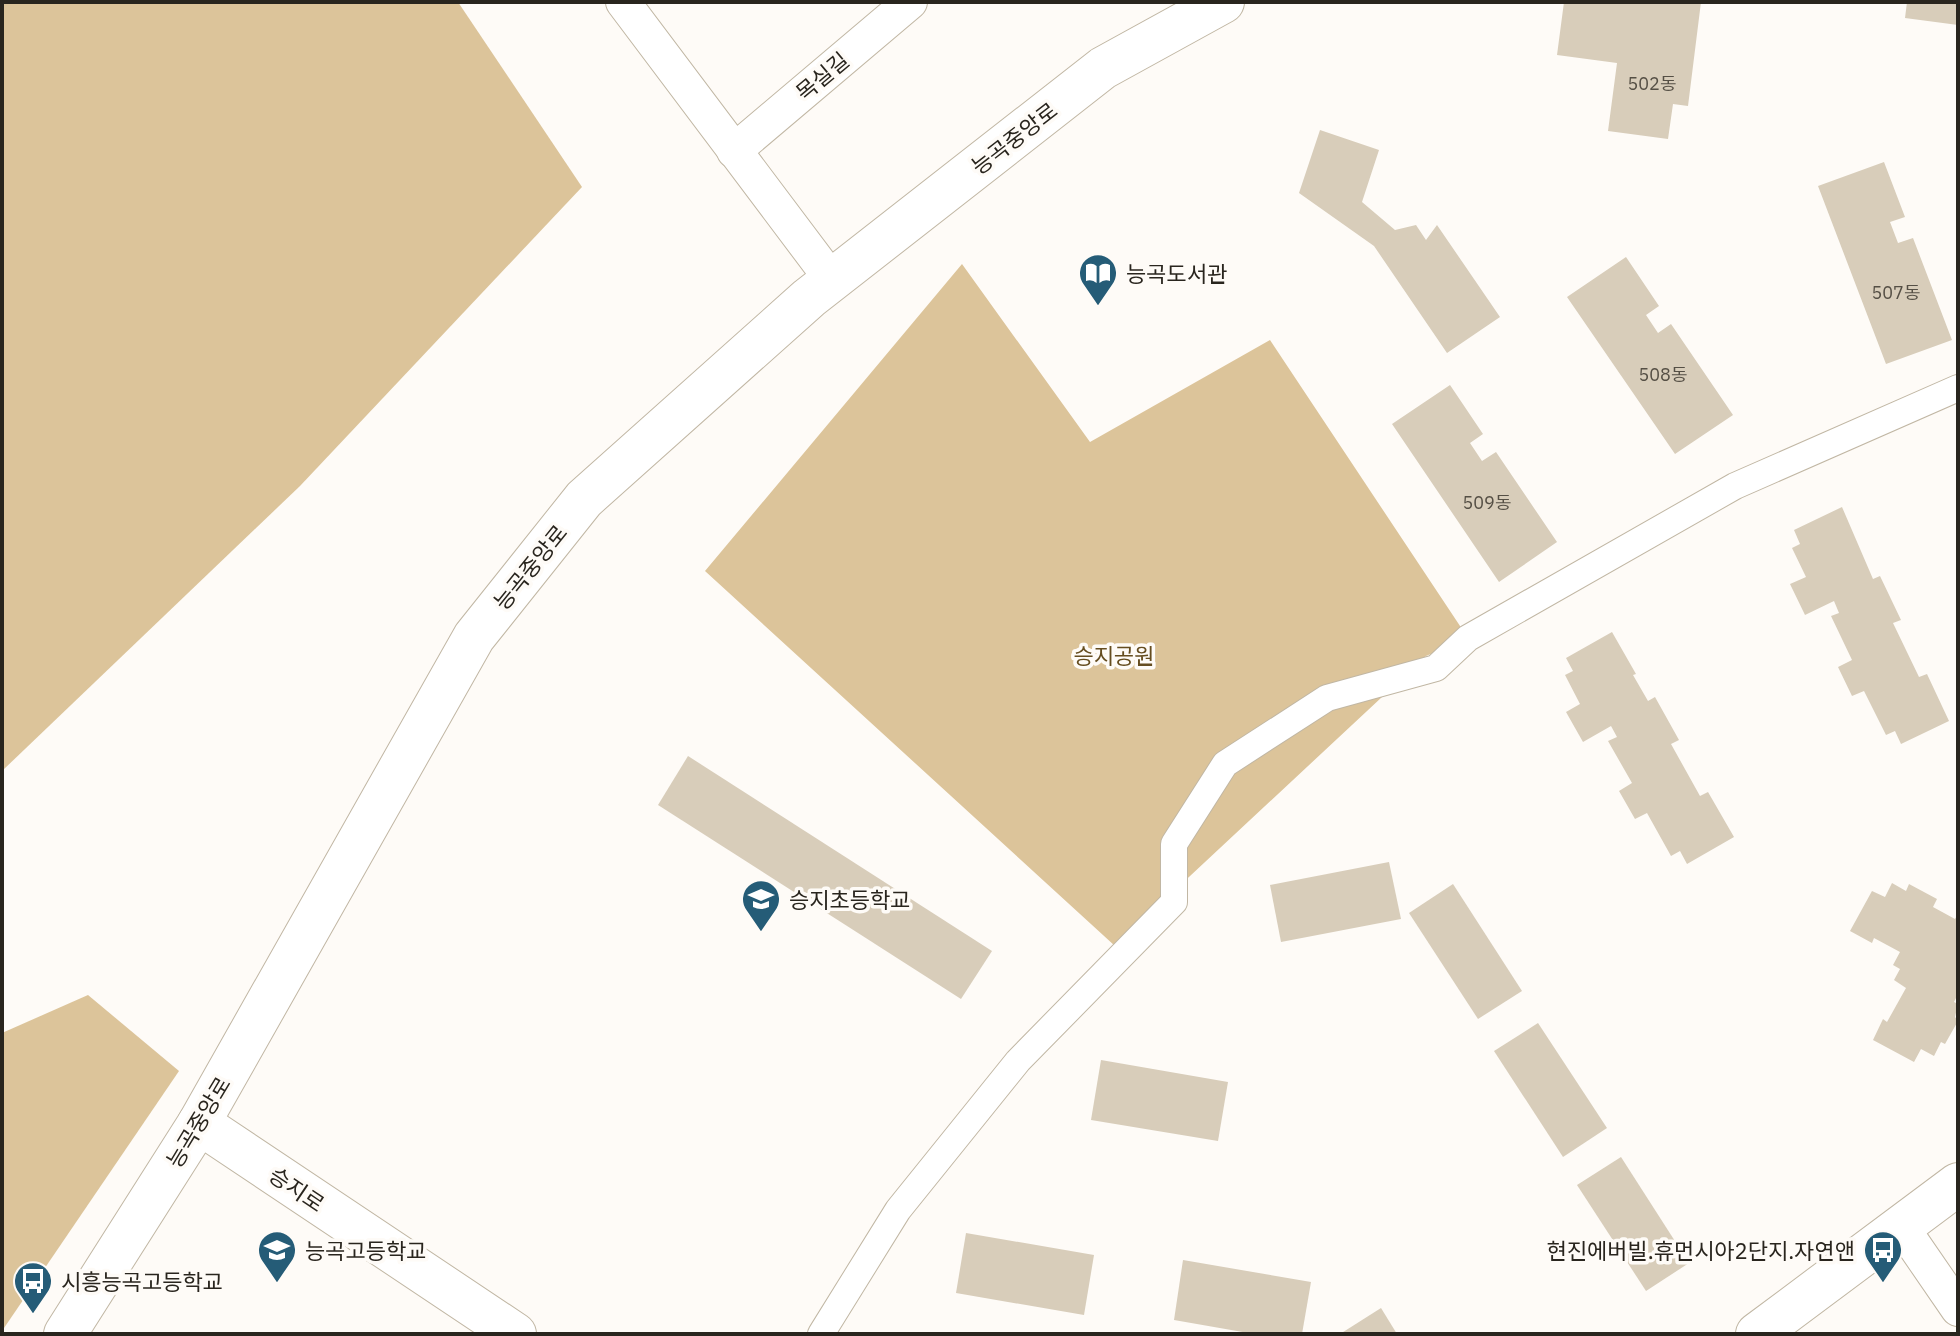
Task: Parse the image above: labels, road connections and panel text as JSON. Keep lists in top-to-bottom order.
{
  "streets": {
    "street": ["목실길", "능곡중앙로", "승지로"]
  },
  "crossings": [
    ["능곡중앙로", "승지로"]
  ],
  "parks": ["승지공원"],
  "places": {
    "library": ["능곡도서관"],
    "school or university": ["승지초등학교", "능곡고등학교"],
    "bus stop": ["현진에버빌.휴먼시아2단지.자연앤", "시흥능곡고등학교"]
  },
  "house_numbers": [
    "502동",
    "507동",
    "508동",
    "509동"
  ]
}
